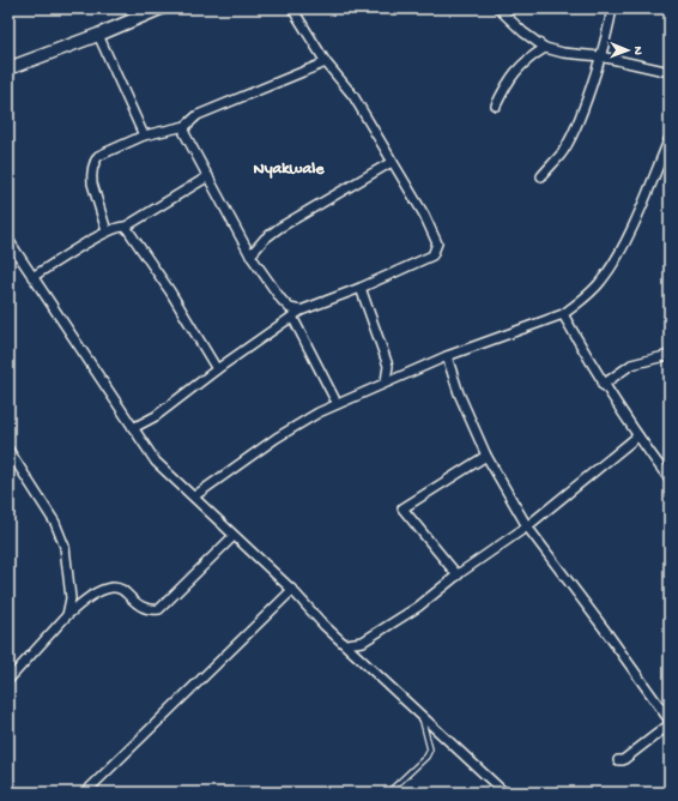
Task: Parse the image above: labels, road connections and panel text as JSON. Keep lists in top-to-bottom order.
{
  "districts": ["Nyakwale"],
  "north": "right"
}
